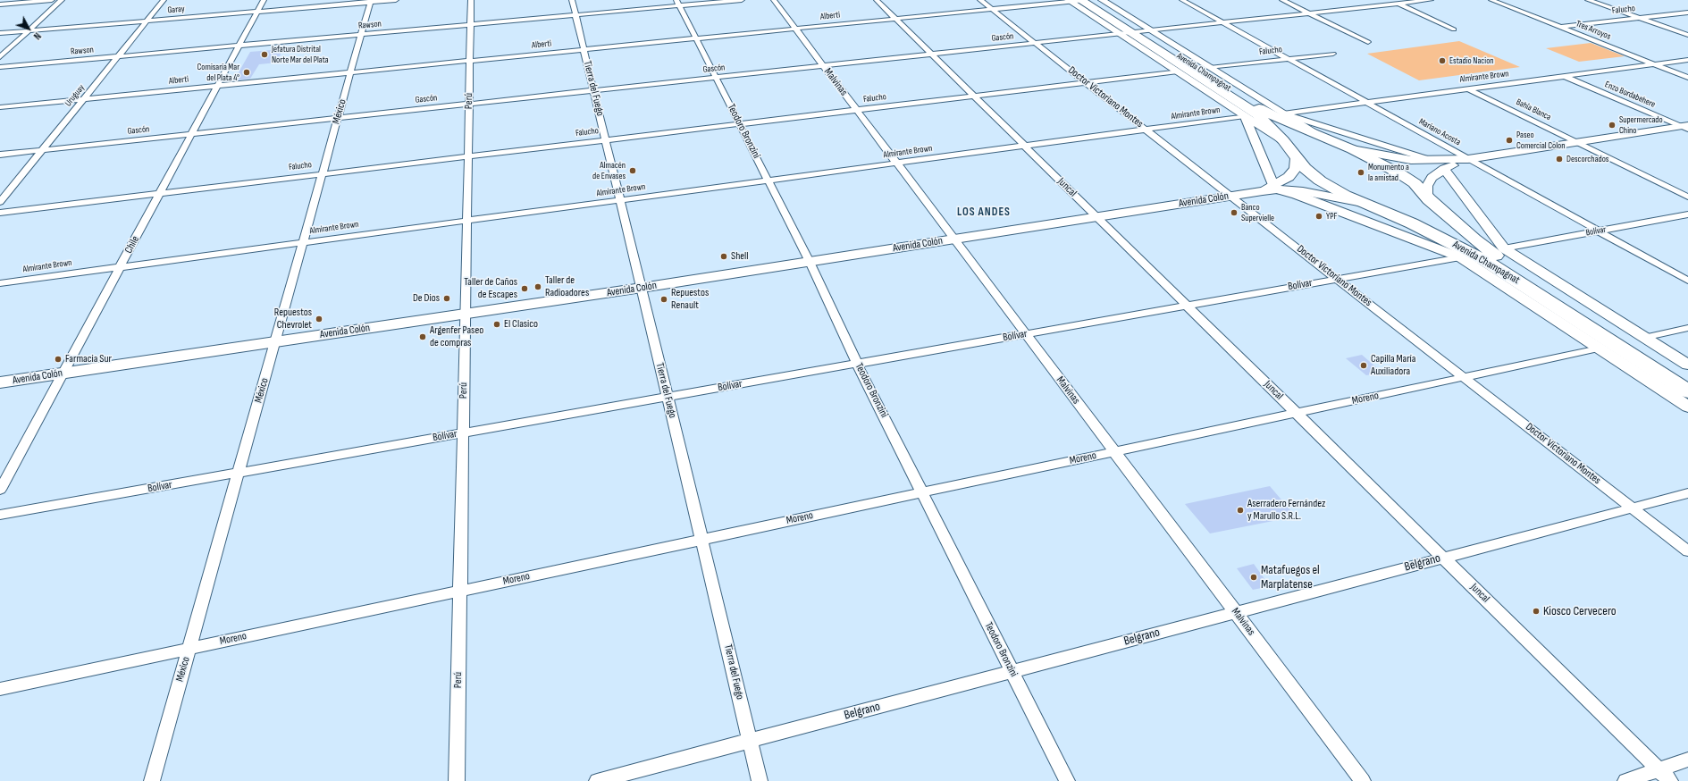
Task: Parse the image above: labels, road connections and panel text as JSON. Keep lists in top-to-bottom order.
{
  "streets": {
    "highway": ["Avenida Champagnat", "Avenida Colón"],
    "street": [
      "Garay",
      "Falucho",
      "Alberti",
      "Rawson",
      "Tres Arroyos",
      "Gascón",
      "Almirante Brown",
      "Malvinas",
      "Tierra del Fuego",
      "Enzo Bordabehere",
      "Uruguay",
      "Doctor Victoriano Montes",
      "Perú",
      "Bahía Blanca",
      "México",
      "Teodoro Bronzini",
      "Mariano Acosta",
      "Juncal",
      "Bolívar",
      "Chile",
      "Moreno",
      "Belgrano"
    ]
  },
  "crossings": [
    ["Garay", "Uruguay"],
    ["Garay", "México"],
    ["Garay", "Chile"],
    ["Falucho", "Tres Arroyos"],
    ["Falucho", "Avenida Champagnat"],
    ["Falucho", "Malvinas"],
    ["Falucho", "Tierra del Fuego"],
    ["Falucho", "Doctor Victoriano Montes"],
    ["Falucho", "Perú"],
    ["Falucho", "México"],
    ["Falucho", "Teodoro Bronzini"],
    ["Falucho", "Mariano Acosta"],
    ["Falucho", "Juncal"],
    ["Falucho", "Chile"],
    ["Alberti", "Avenida Champagnat"],
    ["Alberti", "Malvinas"],
    ["Alberti", "Tierra del Fuego"],
    ["Alberti", "Uruguay"],
    ["Alberti", "Doctor Victoriano Montes"],
    ["Alberti", "Perú"],
    ["Alberti", "México"],
    ["Alberti", "Teodoro Bronzini"],
    ["Alberti", "Juncal"],
    ["Alberti", "Chile"],
    ["Rawson", "Tierra del Fuego"],
    ["Rawson", "Uruguay"],
    ["Rawson", "Perú"],
    ["Rawson", "México"],
    ["Rawson", "Teodoro Bronzini"],
    ["Rawson", "Chile"],
    ["Tres Arroyos", "Almirante Brown"],
    ["Gascón", "Avenida Champagnat"],
    ["Gascón", "Malvinas"],
    ["Gascón", "Tierra del Fuego"],
    ["Gascón", "Uruguay"],
    ["Gascón", "Doctor Victoriano Montes"],
    ["Gascón", "Perú"],
    ["Gascón", "México"],
    ["Gascón", "Teodoro Bronzini"],
    ["Gascón", "Mariano Acosta"],
    ["Gascón", "Juncal"],
    ["Gascón", "Chile"],
    ["Avenida Champagnat", "Almirante Brown"],
    ["Avenida Champagnat", "Avenida Colón"],
    ["Avenida Champagnat", "Bolívar"],
    ["Avenida Champagnat", "Moreno"],
    ["Almirante Brown", "Malvinas"],
    ["Almirante Brown", "Tierra del Fuego"],
    ["Almirante Brown", "Enzo Bordabehere"],
    ["Almirante Brown", "Doctor Victoriano Montes"],
    ["Almirante Brown", "Perú"],
    ["Almirante Brown", "Bahía Blanca"],
    ["Almirante Brown", "México"],
    ["Almirante Brown", "Teodoro Bronzini"],
    ["Almirante Brown", "Mariano Acosta"],
    ["Almirante Brown", "Juncal"],
    ["Almirante Brown", "Chile"],
    ["Malvinas", "Avenida Colón"],
    ["Malvinas", "Bolívar"],
    ["Malvinas", "Moreno"],
    ["Malvinas", "Belgrano"],
    ["Tierra del Fuego", "Avenida Colón"],
    ["Tierra del Fuego", "Bolívar"],
    ["Tierra del Fuego", "Moreno"],
    ["Tierra del Fuego", "Belgrano"],
    ["Enzo Bordabehere", "Avenida Colón"],
    ["Doctor Victoriano Montes", "Avenida Colón"],
    ["Doctor Victoriano Montes", "Bolívar"],
    ["Doctor Victoriano Montes", "Moreno"],
    ["Doctor Victoriano Montes", "Belgrano"],
    ["Perú", "Avenida Colón"],
    ["Perú", "Bolívar"],
    ["Perú", "Moreno"],
    ["Bahía Blanca", "Avenida Colón"],
    ["México", "Avenida Colón"],
    ["México", "Bolívar"],
    ["México", "Moreno"],
    ["Teodoro Bronzini", "Avenida Colón"],
    ["Teodoro Bronzini", "Bolívar"],
    ["Teodoro Bronzini", "Moreno"],
    ["Teodoro Bronzini", "Belgrano"],
    ["Mariano Acosta", "Avenida Colón"],
    ["Mariano Acosta", "Bolívar"],
    ["Juncal", "Avenida Colón"],
    ["Juncal", "Bolívar"],
    ["Juncal", "Moreno"],
    ["Juncal", "Belgrano"],
    ["Avenida Colón", "Chile"]
  ],
  "districts": ["LOS ANDES"],
  "places": [
    "Jefatura Distrital Norte Mar del Plata",
    "Estadio Nacion",
    "Comisaría Mar del Plata 4°",
    "Supermercado Chino",
    "Paseo Comercial Colon",
    "Descorchados",
    "Almacén de Envases",
    "Monumento a la amistad",
    "Banco Supervielle",
    "YPF",
    "Shell",
    "Taller de Radioadores",
    "Taller de Caños de Escapes",
    "De Dios",
    "Repuestos Renault",
    "Repuestos Chevrolet",
    "El Clasico",
    "Argenfer Paseo de compras",
    "Farmacia Sur",
    "Capilla María Auxiliadora",
    "Aserradero Fernández y Marullo S.R.L.",
    "Matafuegos el Marplatense",
    "Kiosco Cervecero"
  ],
  "north": "bottom right"
}
